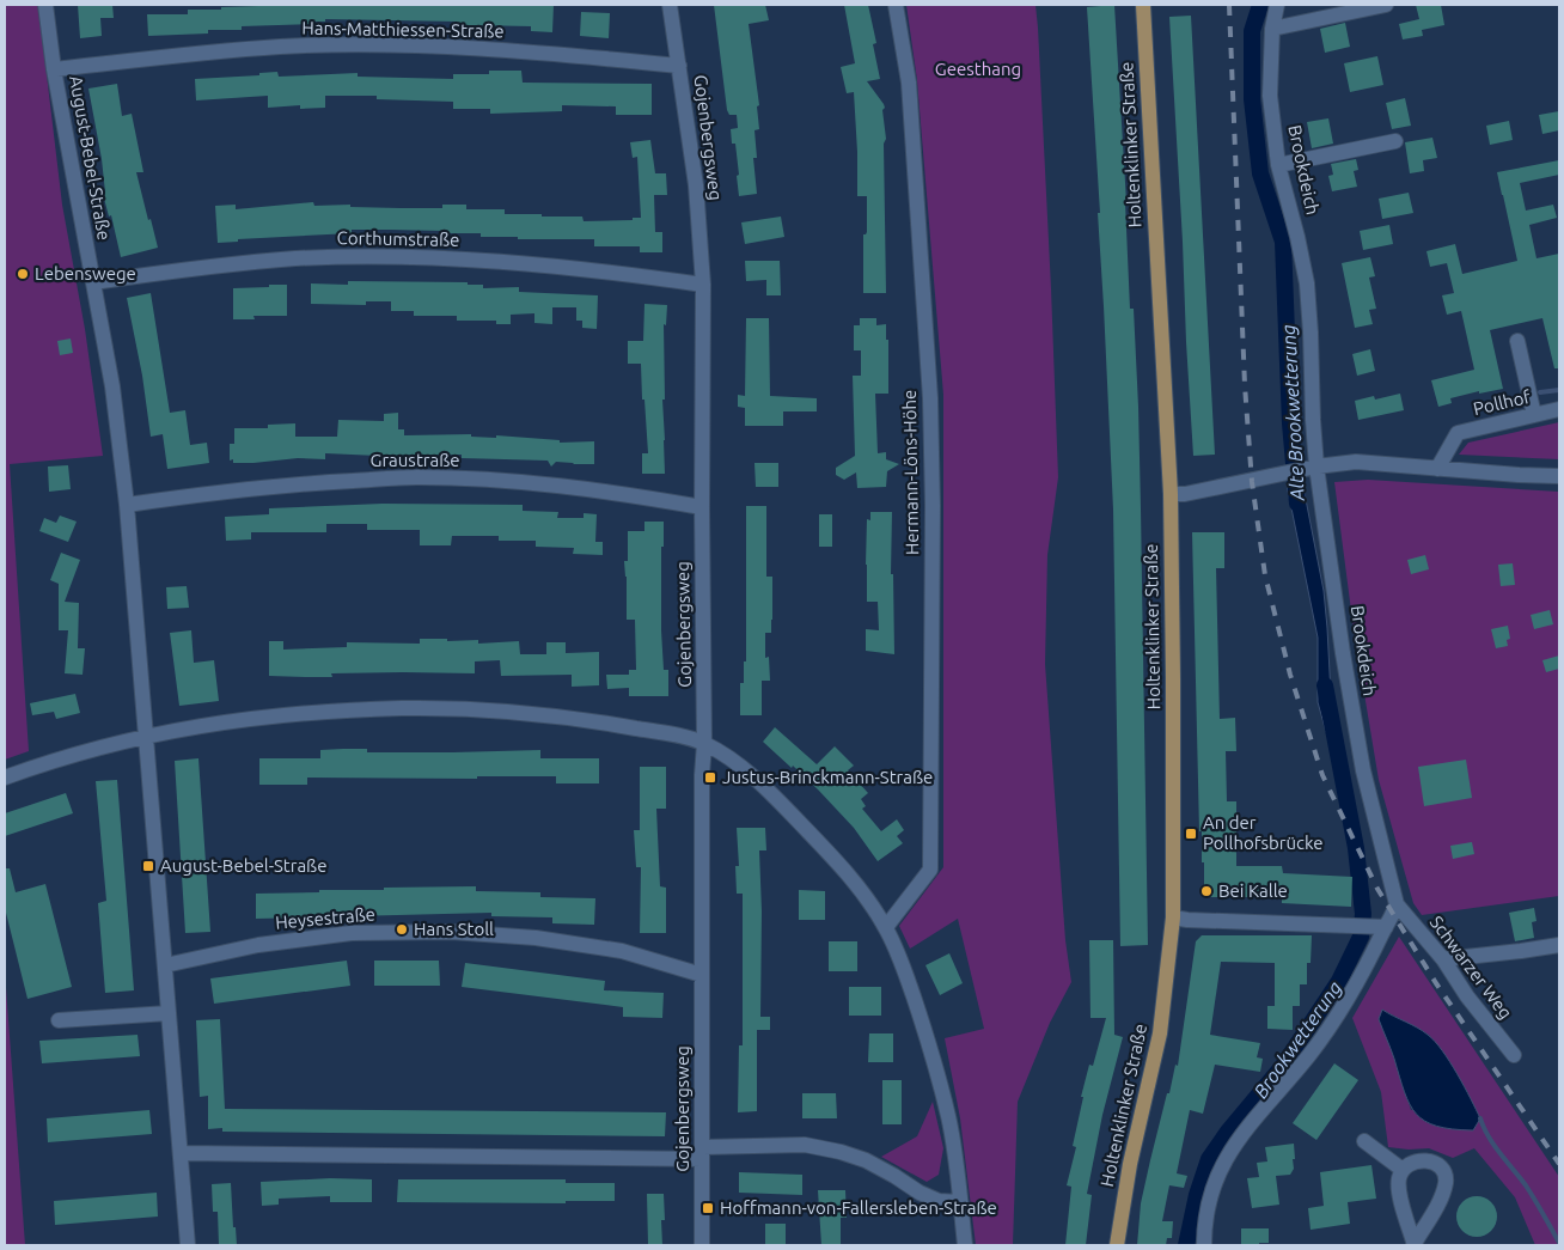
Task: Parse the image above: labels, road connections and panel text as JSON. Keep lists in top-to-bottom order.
{
  "streets": {
    "main road": ["Holtenklinker Straße"],
    "street": [
      "Hans-Matthiessen-Straße",
      "Gojenbergsweg",
      "August-Bebel-Straße",
      "Brookdeich",
      "Corthumstraße",
      "Pollhof",
      "Graustraße",
      "Hermann-Löns-Höhe",
      "Heysestraße",
      "Schwarzer Weg"
    ]
  },
  "crossings": [
    ["Hans-Matthiessen-Straße", "Gojenbergsweg"],
    ["Hans-Matthiessen-Straße", "August-Bebel-Straße"],
    ["Gojenbergsweg", "Corthumstraße"],
    ["Gojenbergsweg", "Graustraße"],
    ["Gojenbergsweg", "Heysestraße"],
    ["August-Bebel-Straße", "Corthumstraße"],
    ["August-Bebel-Straße", "Graustraße"],
    ["August-Bebel-Straße", "Heysestraße"],
    ["Brookdeich", "Schwarzer Weg"]
  ],
  "water": ["Alte Brookwetterung", "Brookwetterung"],
  "parks": ["Geesthang"],
  "places": {
    "other": ["Lebenswege", "Bei Kalle", "Hans Stoll"],
    "transit": [
      "Justus-Brinckmann-Straße",
      "An der Pollhofsbrücke",
      "August-Bebel-Straße",
      "Hoffmann-von-Fallersleben-Straße"
    ]
  }
}
